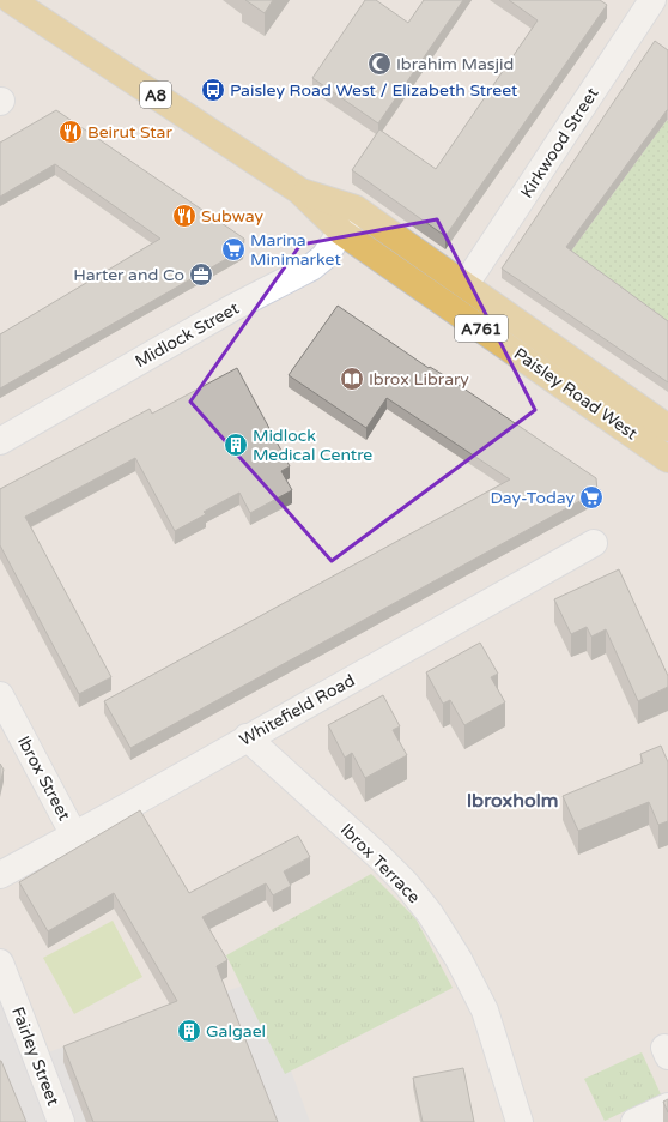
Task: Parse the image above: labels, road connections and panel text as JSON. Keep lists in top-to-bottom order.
{
  "streets": {
    "main road": ["A8", "A761", "Paisley Road West"],
    "street": [
      "Kirkwood Street",
      "Midlock Street",
      "Whitefield Road",
      "Ibrox Street",
      "Ibrox Terrace",
      "Fairley Street"
    ]
  },
  "crossings": [
    ["Kirkwood Street", "Paisley Road West"],
    ["Midlock Street", "Paisley Road West"],
    ["Whitefield Road", "Ibrox Street"],
    ["Whitefield Road", "Ibrox Terrace"]
  ],
  "districts": ["Ibroxholm"],
  "places": {
    "mosque": ["Ibrahim Masjid"],
    "bus stop": ["Paisley Road West / Elizabeth Street"],
    "restaurant": ["Beirut Star", "Subway"],
    "supermarket": ["Marina Minimarket", "Day-Today"],
    "office": ["Harter and Co"],
    "library": ["Ibrox Library"],
    "building": ["Midlock Medical Centre", "Galgael"]
  }
}
